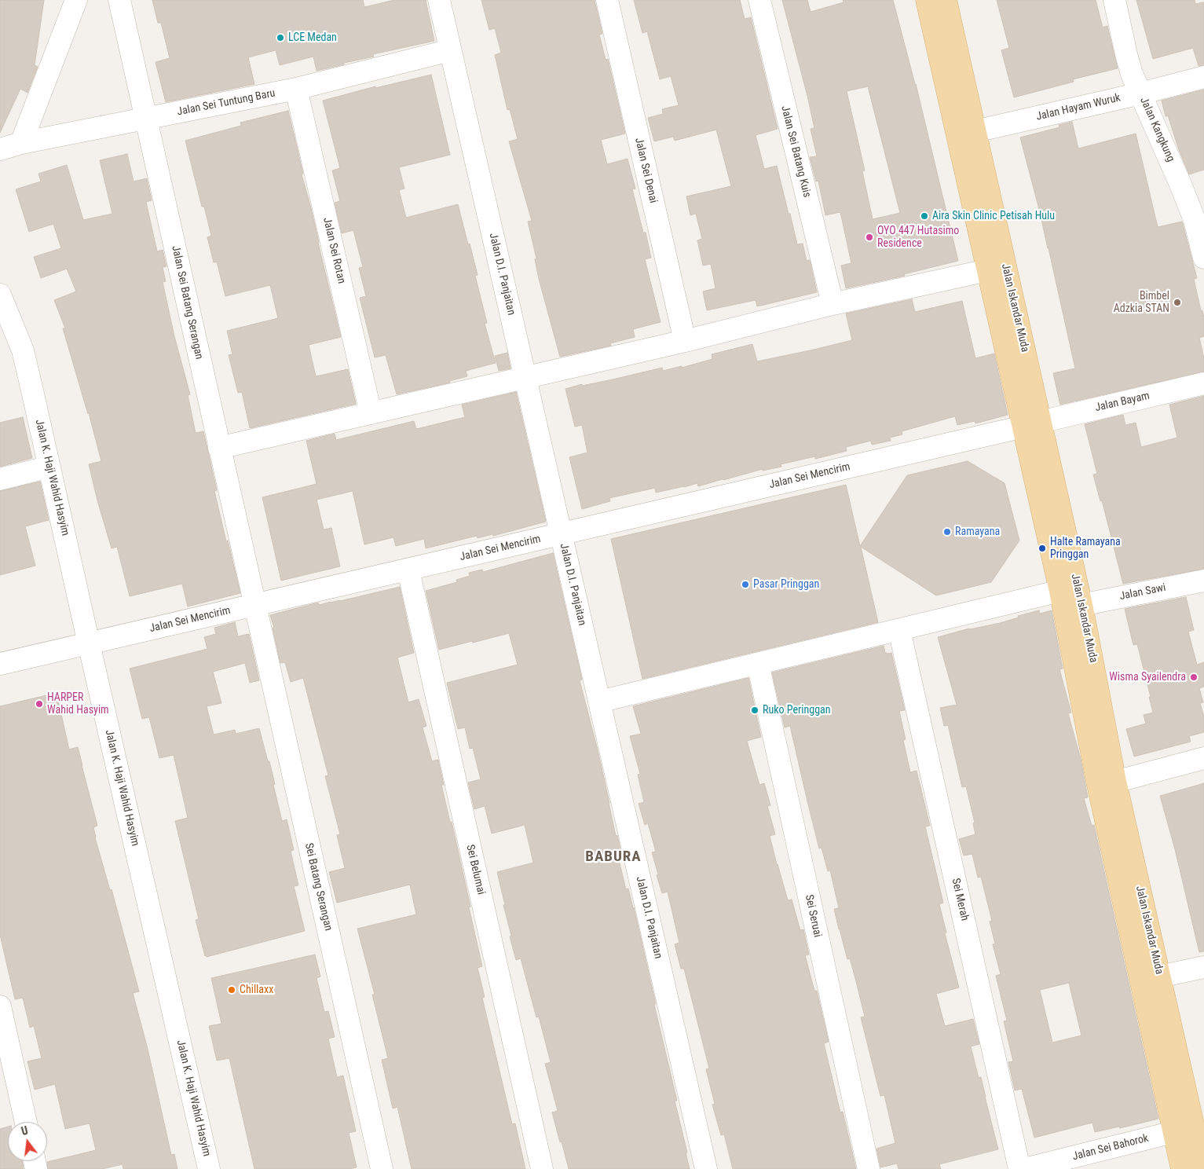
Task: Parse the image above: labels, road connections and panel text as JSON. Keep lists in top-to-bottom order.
{
  "streets": {
    "main road": ["Jalan Iskandar Muda"],
    "street": [
      "Jalan Sei Tuntung Baru",
      "Jalan Hayam Wuruk",
      "Jalan Kangkung",
      "Jalan Sei Batang Kuis",
      "Jalan Sei Denai",
      "Jalan Sei Rotan",
      "Jalan D.I. Panjaitan",
      "Jalan Sei Batang Serangan",
      "Jalan Bayam",
      "Jalan Sei Mencirim",
      "Jalan K. Haji Wahid Hasyim",
      "Jalan Sawi",
      "Sei Belumai",
      "Sei Batang Serangan",
      "Sei Merah",
      "Sei Seruai",
      "Jalan Sei Bahorok"
    ]
  },
  "crossings": [
    ["Jalan Sei Tuntung Baru", "Jalan Sei Rotan"],
    ["Jalan Sei Tuntung Baru", "Jalan D.I. Panjaitan"],
    ["Jalan Sei Tuntung Baru", "Jalan Sei Batang Serangan"],
    ["Jalan Hayam Wuruk", "Jalan Kangkung"],
    ["Jalan Hayam Wuruk", "Jalan Iskandar Muda"],
    ["Jalan D.I. Panjaitan", "Jalan Sei Mencirim"],
    ["Jalan D.I. Panjaitan", "Jalan Sawi"],
    ["Jalan Sei Batang Serangan", "Jalan Sei Mencirim"],
    ["Jalan Sei Batang Serangan", "Sei Batang Serangan"],
    ["Jalan Iskandar Muda", "Jalan Bayam"],
    ["Jalan Iskandar Muda", "Jalan Sei Mencirim"],
    ["Jalan Iskandar Muda", "Jalan Sawi"],
    ["Jalan Iskandar Muda", "Jalan Sei Bahorok"],
    ["Jalan Bayam", "Jalan Sei Mencirim"],
    ["Jalan Sei Mencirim", "Jalan K. Haji Wahid Hasyim"],
    ["Jalan Sei Mencirim", "Sei Belumai"],
    ["Jalan Sei Mencirim", "Sei Batang Serangan"],
    ["Jalan Sawi", "Sei Merah"],
    ["Jalan Sawi", "Sei Seruai"]
  ],
  "districts": ["BABURA"],
  "places": [
    "LCE Medan",
    "Aira Skin Clinic Petisah Hulu",
    "OYO 447 Hutasimo Residence",
    "Bimbel Adzkia STAN",
    "Ramayana",
    "Halte Ramayana Pringgan",
    "Pasar Pringgan",
    "Wisma Syailendra",
    "HARPER Wahid Hasyim",
    "Ruko Peringgan",
    "Chillaxx"
  ],
  "north": "top"
}
